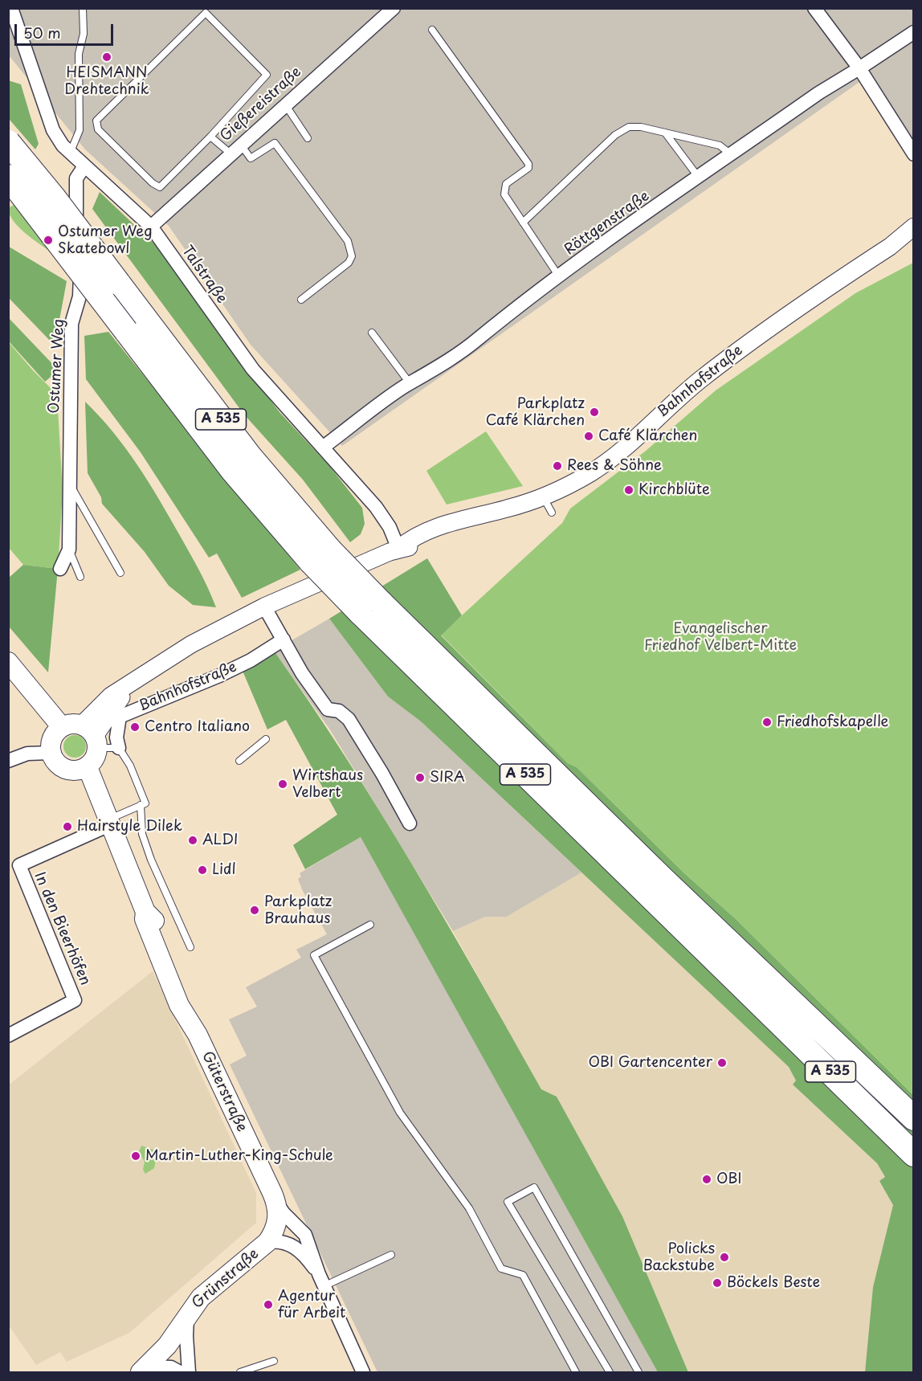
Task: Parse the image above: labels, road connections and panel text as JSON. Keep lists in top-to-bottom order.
{
  "streets": {
    "highway": ["A 535"],
    "main road": ["Güterstraße", "Grünstraße"],
    "street": [
      "Gießereistraße",
      "Röttgenstraße",
      "Talstraße",
      "Ostumer Weg",
      "Bahnhofstraße",
      "In den Bieerhöfen"
    ]
  },
  "crossings": [
    ["Gießereistraße", "Talstraße"],
    ["Röttgenstraße", "Talstraße"],
    ["Talstraße", "Ostumer Weg"],
    ["Talstraße", "Bahnhofstraße"],
    ["Bahnhofstraße", "Güterstraße"],
    ["In den Bieerhöfen", "Güterstraße"],
    ["Güterstraße", "Grünstraße"]
  ],
  "parks": ["Evangelischer Friedhof Velbert-Mitte"],
  "places": [
    "HEISMANN Drehtechnik",
    "Ostumer Weg Skatebowl",
    "Parkplatz Café Klärchen",
    "Café Klärchen",
    "Rees & Söhne",
    "Kirchblüte",
    "Friedhofskapelle",
    "Centro Italiano",
    "SIRA",
    "Wirtshaus Velbert",
    "Hairstyle Dilek",
    "ALDI",
    "Lidl",
    "Parkplatz Brauhaus",
    "OBI Gartencenter",
    "Martin-Luther-King-Schule",
    "OBI",
    "Policks Backstube",
    "Böckels Beste",
    "Agentur für Arbeit"
  ],
  "scale_bar": "50 m"
}
